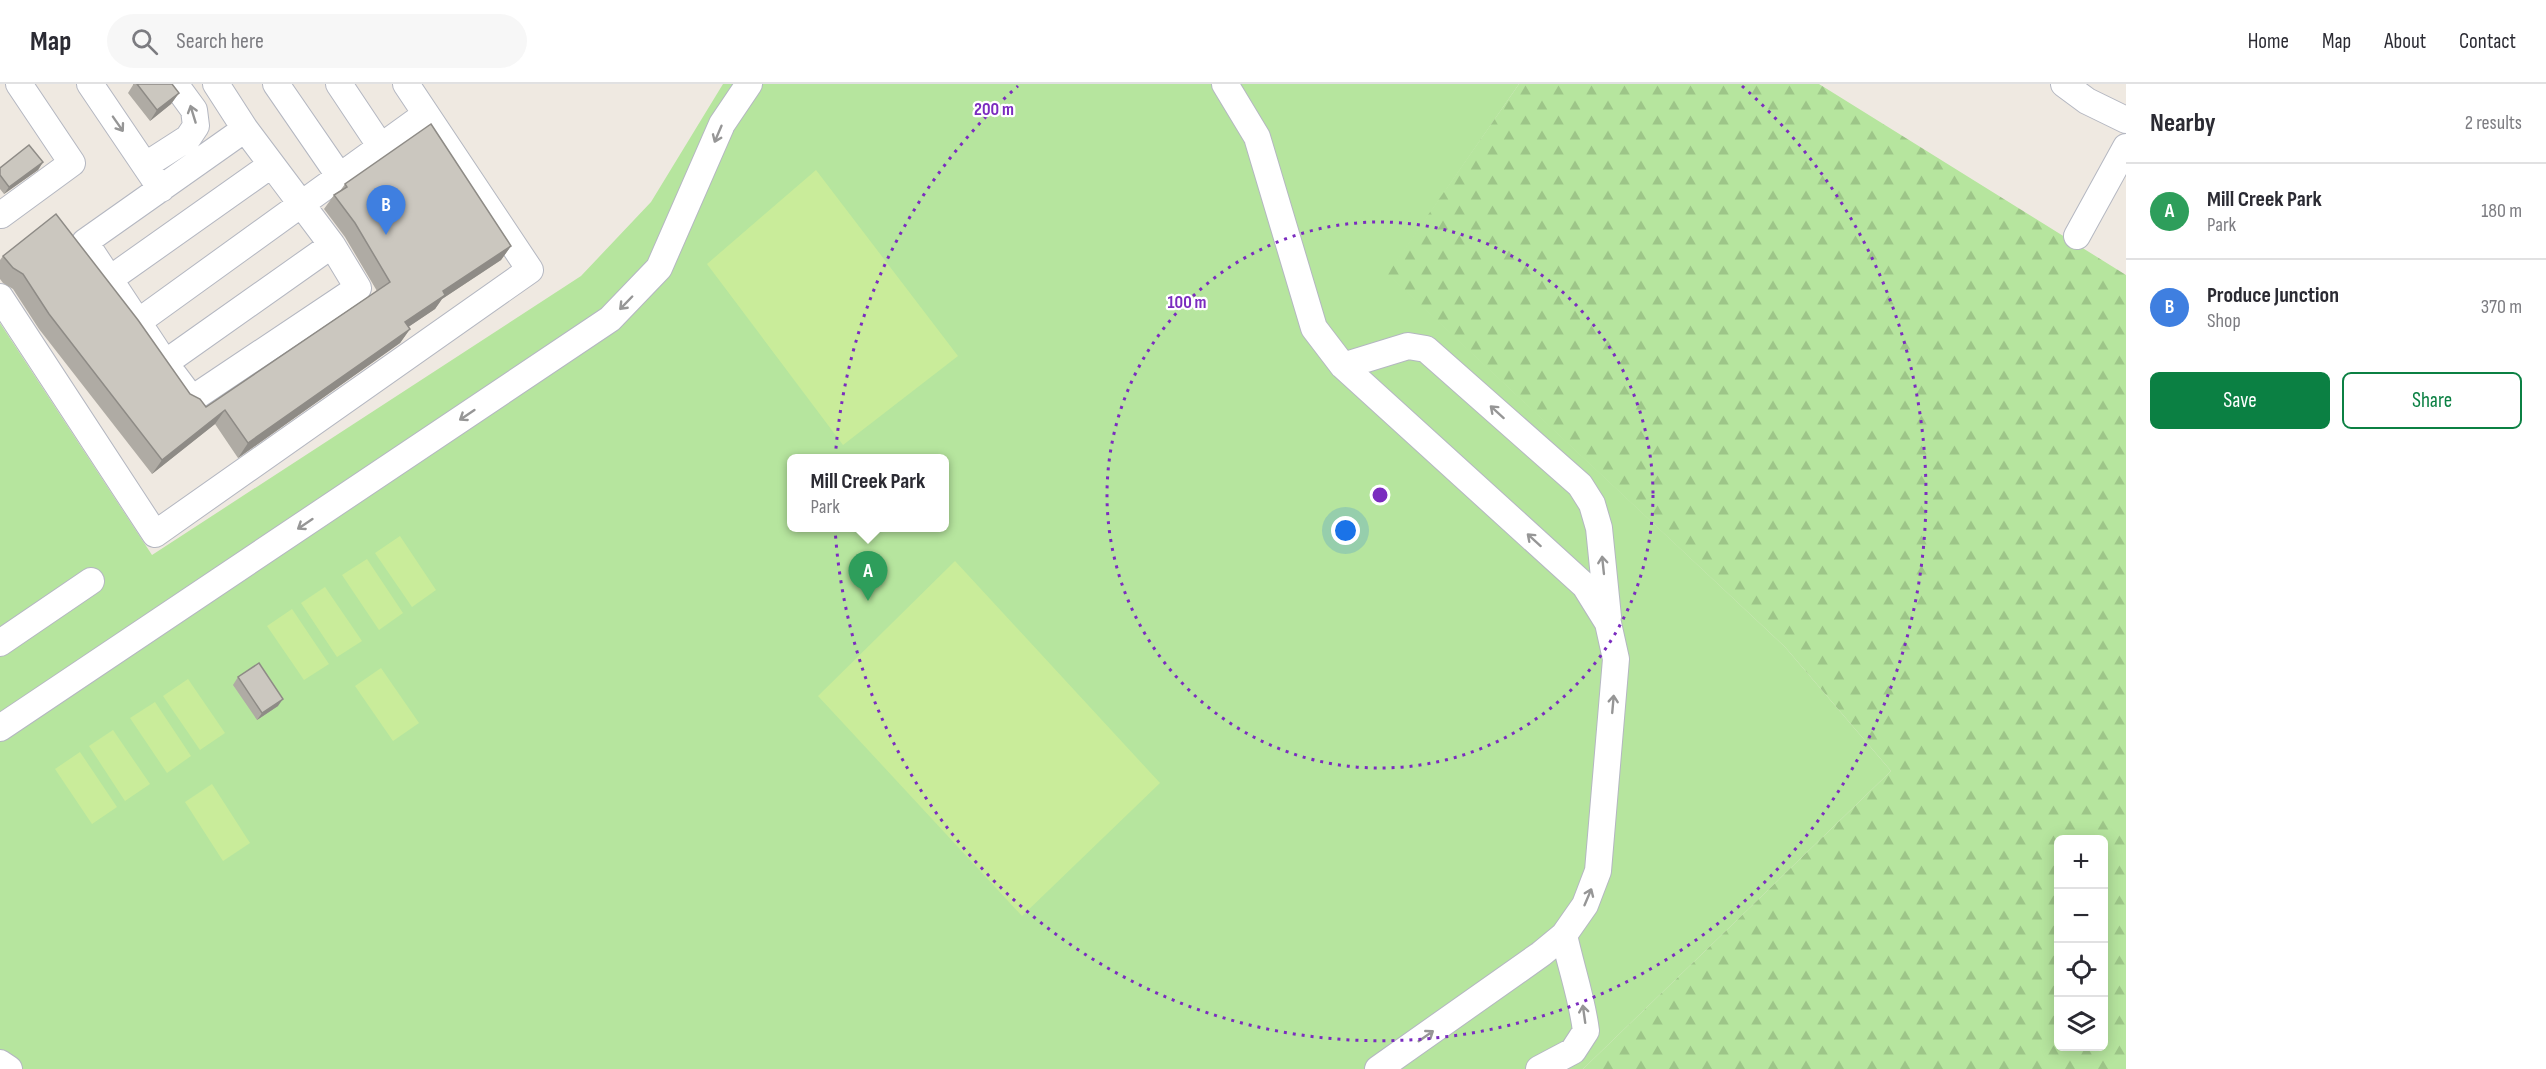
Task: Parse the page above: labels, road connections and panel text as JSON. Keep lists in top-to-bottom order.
{
  "page": {
    "header": "Map",
    "search": "Search here",
    "nav": [
      "Home",
      "Map",
      "About",
      "Contact"
    ],
    "heading": ["Nearby", "2 results"],
    "list": [
      {
        "mark": "A",
        "name": "Mill Creek Park",
        "note": "Park",
        "value": "180 m"
      },
      {
        "mark": "B",
        "name": "Produce Junction",
        "note": "Shop",
        "value": "370 m"
      }
    ],
    "pins": ["B", "A"],
    "buttons": ["Save", "Share"],
    "popup": ["Mill Creek Park", "Park"],
    "map_buttons": ["+", "−"]
  },
  "rings": ["200 m", "100 m"]
}
